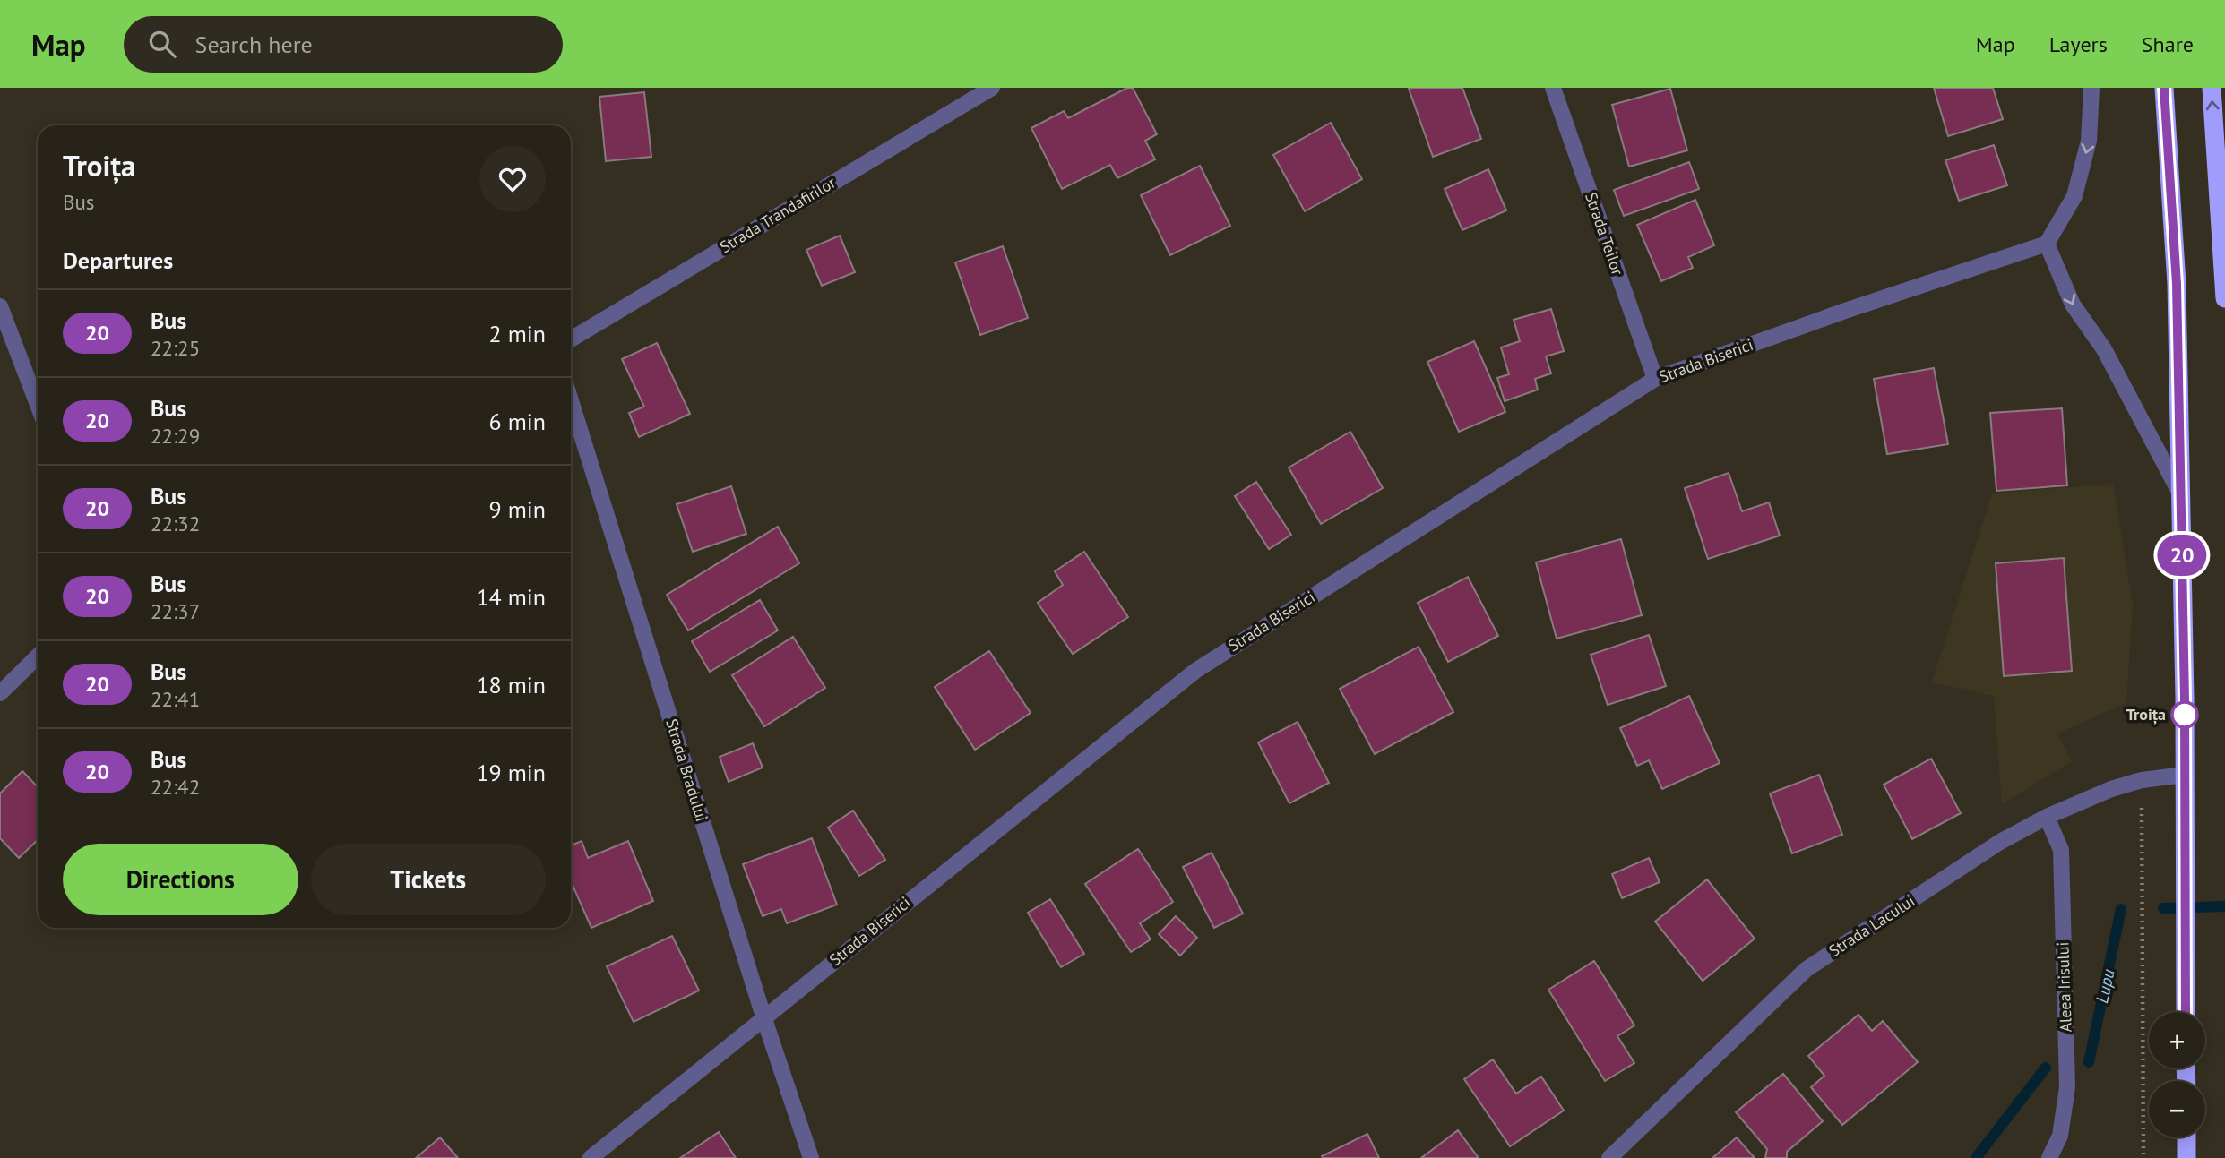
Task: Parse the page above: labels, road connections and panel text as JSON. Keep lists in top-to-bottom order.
{
  "streets": {
    "street": [
      "Strada Trandafirilor",
      "Strada Teilor",
      "Strada Biserici",
      "Strada Bradului",
      "Strada Lacului",
      "Aleea Irisului"
    ]
  },
  "crossings": [
    ["Strada Teilor", "Strada Biserici"],
    ["Strada Biserici", "Strada Bradului"],
    ["Strada Lacului", "Aleea Irisului"]
  ],
  "water": ["Lupu"],
  "places": ["Troița"],
  "lines": ["bus line 20"],
  "page": {
    "header": "Map",
    "search": "Search here",
    "nav": ["Map", "Layers", "Share"],
    "on_map": "20",
    "heading": [
      ["Troița", "Bus"],
      "Departures"
    ],
    "list": [
      {
        "mark": "20",
        "name": "Bus",
        "note": "22:25",
        "value": "2 min"
      },
      {
        "mark": "20",
        "name": "Bus",
        "note": "22:29",
        "value": "6 min"
      },
      {
        "mark": "20",
        "name": "Bus",
        "note": "22:32",
        "value": "9 min"
      },
      {
        "mark": "20",
        "name": "Bus",
        "note": "22:37",
        "value": "14 min"
      },
      {
        "mark": "20",
        "name": "Bus",
        "note": "22:41",
        "value": "18 min"
      },
      {
        "mark": "20",
        "name": "Bus",
        "note": "22:42",
        "value": "19 min"
      }
    ],
    "buttons": ["Directions", "Tickets"],
    "map_buttons": ["+", "−"]
  }
}
